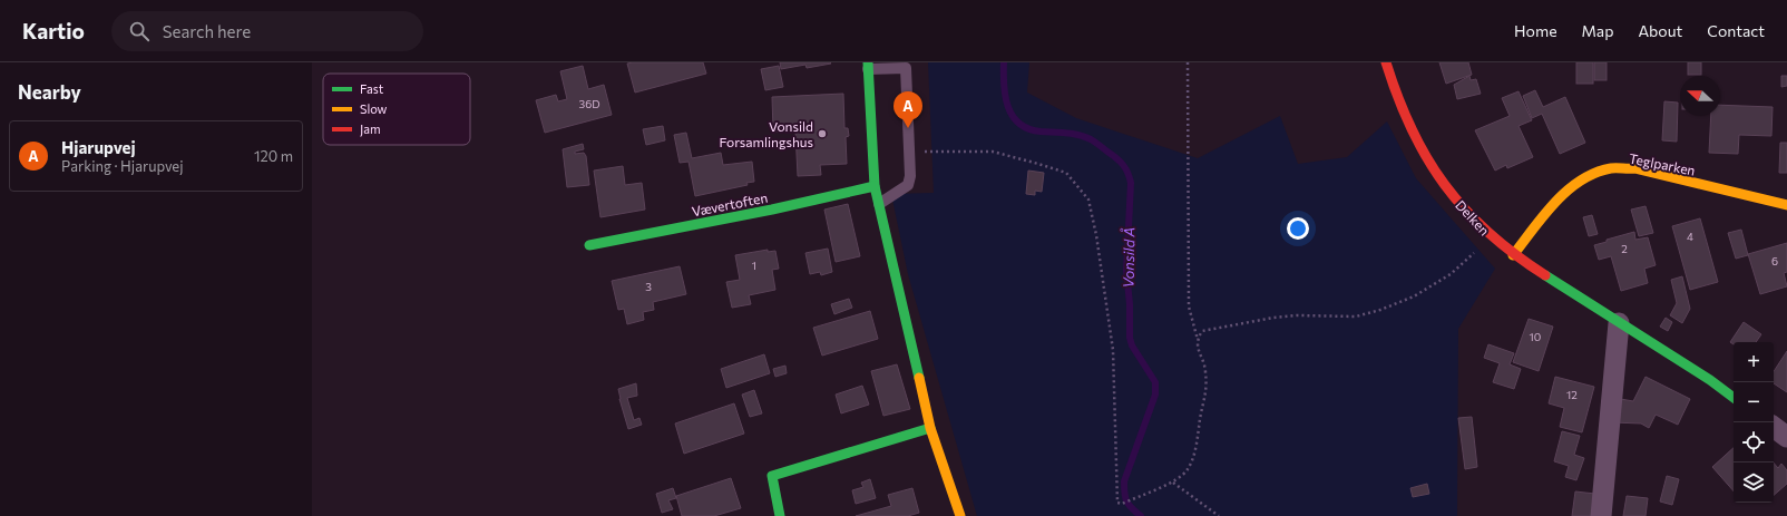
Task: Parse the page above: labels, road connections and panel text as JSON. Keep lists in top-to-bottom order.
{
  "streets": {
    "street": ["Teglparken", "Vævertoften", "Delken"]
  },
  "crossings": [
    ["Teglparken", "Delken"]
  ],
  "water": ["Vonsild Å"],
  "places": ["Vonsild Forsamlingshus"],
  "house_numbers": [
    "36D",
    "4",
    "2",
    "6",
    "1",
    "3",
    "10",
    "12"
  ],
  "legend": ["Fast", "Slow", "Jam"],
  "north": "left",
  "page": {
    "header": "Kartio",
    "search": "Search here",
    "nav": [
      "Home",
      "Map",
      "About",
      "Contact"
    ],
    "heading": "Nearby",
    "pins": "A",
    "list": [
      {
        "mark": "A",
        "name": "Hjarupvej",
        "note": "Parking · Hjarupvej",
        "value": "120 m"
      }
    ],
    "map_buttons": ["+", "−"]
  }
}
